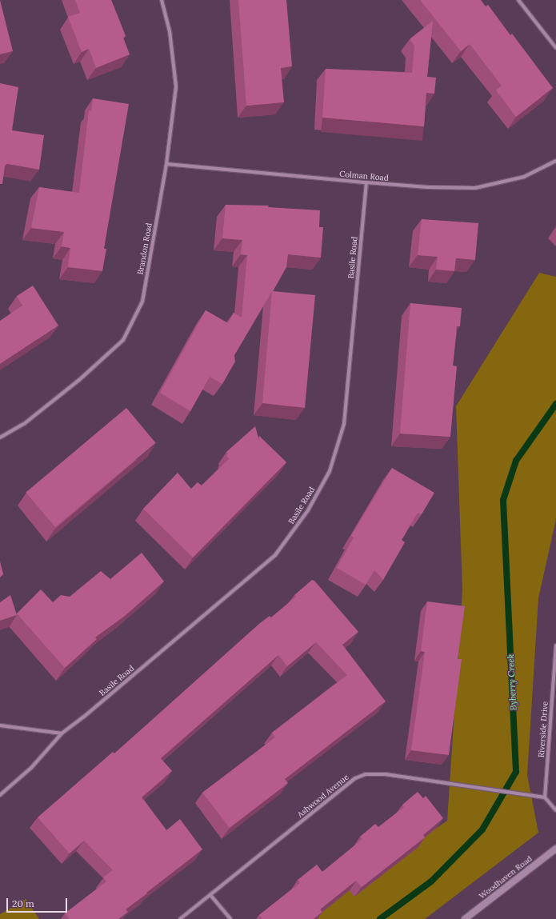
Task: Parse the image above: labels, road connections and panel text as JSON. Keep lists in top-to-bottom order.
{
  "streets": {
    "main road": ["Woodhaven Road"],
    "street": [
      "Colman Road",
      "Brandon Road",
      "Basile Road",
      "Riverside Drive",
      "Ashwood Avenue"
    ]
  },
  "crossings": [
    ["Colman Road", "Brandon Road"],
    ["Colman Road", "Basile Road"],
    ["Riverside Drive", "Ashwood Avenue"]
  ],
  "water": ["Byberry Creek"],
  "scale_bar": "20 m"
}
